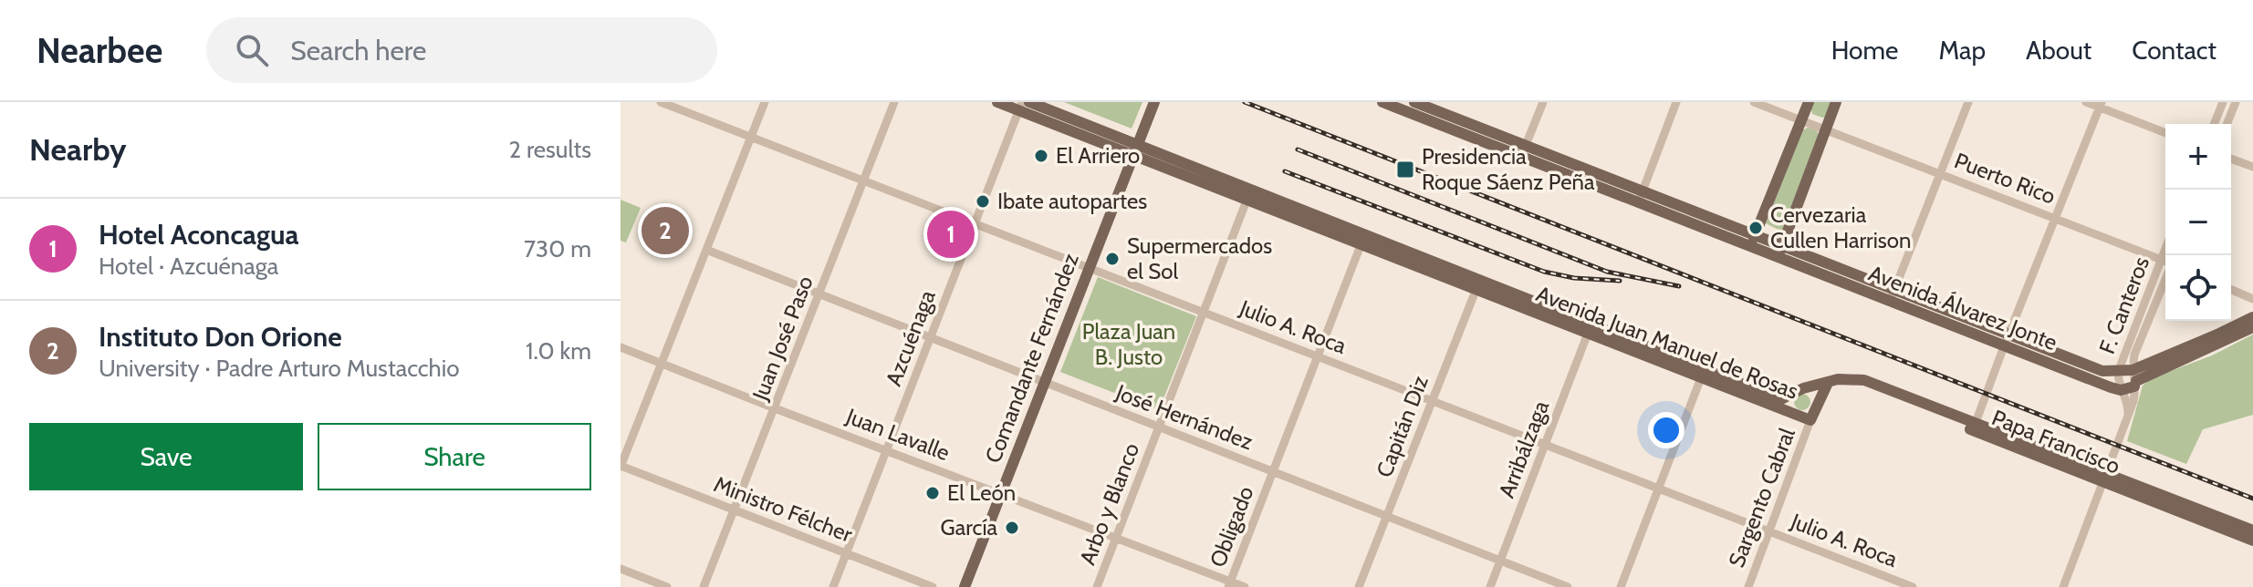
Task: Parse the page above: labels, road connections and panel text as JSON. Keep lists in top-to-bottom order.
{
  "streets": {
    "main road": [
      "Avenida Álvarez Jonte",
      "Avenida Juan Manuel de Rosas",
      "Comandante Fernández",
      "Papa Francisco"
    ],
    "street": [
      "Puerto Rico",
      "F. Canteros",
      "Julio A. Roca",
      "Juan José Paso",
      "Azcuénaga",
      "José Hernández",
      "Capitán Diz",
      "Juan Lavalle",
      "Arribálzaga",
      "Sargento Cabral",
      "Arbo y Blanco",
      "Ministro Félcher",
      "Obligado"
    ]
  },
  "crossings": [
    ["Puerto Rico", "F. Canteros"],
    ["F. Canteros", "Avenida Álvarez Jonte"],
    ["F. Canteros", "Papa Francisco"],
    ["Julio A. Roca", "Juan José Paso"],
    ["Julio A. Roca", "Azcuénaga"],
    ["Julio A. Roca", "Comandante Fernández"],
    ["Julio A. Roca", "Capitán Diz"],
    ["Julio A. Roca", "Arribálzaga"],
    ["Julio A. Roca", "Sargento Cabral"],
    ["Julio A. Roca", "Arbo y Blanco"],
    ["Julio A. Roca", "Obligado"],
    ["Juan José Paso", "José Hernández"],
    ["Juan José Paso", "Juan Lavalle"],
    ["Juan José Paso", "Ministro Félcher"],
    ["Azcuénaga", "Avenida Juan Manuel de Rosas"],
    ["Azcuénaga", "José Hernández"],
    ["Azcuénaga", "Juan Lavalle"],
    ["Azcuénaga", "Ministro Félcher"],
    ["Avenida Juan Manuel de Rosas", "Comandante Fernández"],
    ["Avenida Juan Manuel de Rosas", "Capitán Diz"],
    ["Avenida Juan Manuel de Rosas", "Arribálzaga"],
    ["Avenida Juan Manuel de Rosas", "Sargento Cabral"],
    ["Avenida Juan Manuel de Rosas", "Arbo y Blanco"],
    ["Avenida Juan Manuel de Rosas", "Obligado"],
    ["Comandante Fernández", "José Hernández"],
    ["Comandante Fernández", "Juan Lavalle"],
    ["José Hernández", "Capitán Diz"],
    ["José Hernández", "Arribálzaga"],
    ["José Hernández", "Arbo y Blanco"],
    ["José Hernández", "Obligado"],
    ["Juan Lavalle", "Arbo y Blanco"],
    ["Juan Lavalle", "Obligado"]
  ],
  "parks": ["Plaza Juan B. Justo"],
  "places": {
    "other": [
      "El Arriero",
      "Ibate autopartes",
      "Cervezaria Cullen Harrison",
      "Supermercados el Sol",
      "El León",
      "García"
    ],
    "transit": ["Presidencia Roque Sáenz Peña"]
  },
  "page": {
    "header": "Nearbee",
    "search": "Search here",
    "nav": [
      "Home",
      "Map",
      "About",
      "Contact"
    ],
    "heading": ["Nearby", "2 results"],
    "map_buttons": ["+", "−"],
    "list": [
      {
        "mark": "1",
        "name": "Hotel Aconcagua",
        "note": "Hotel · Azcuénaga",
        "value": "730 m"
      },
      {
        "mark": "2",
        "name": "Instituto Don Orione",
        "note": "University · Padre Arturo Mustacchio",
        "value": "1.0 km"
      }
    ],
    "pins": ["2", "1"],
    "buttons": ["Save", "Share"]
  }
}
